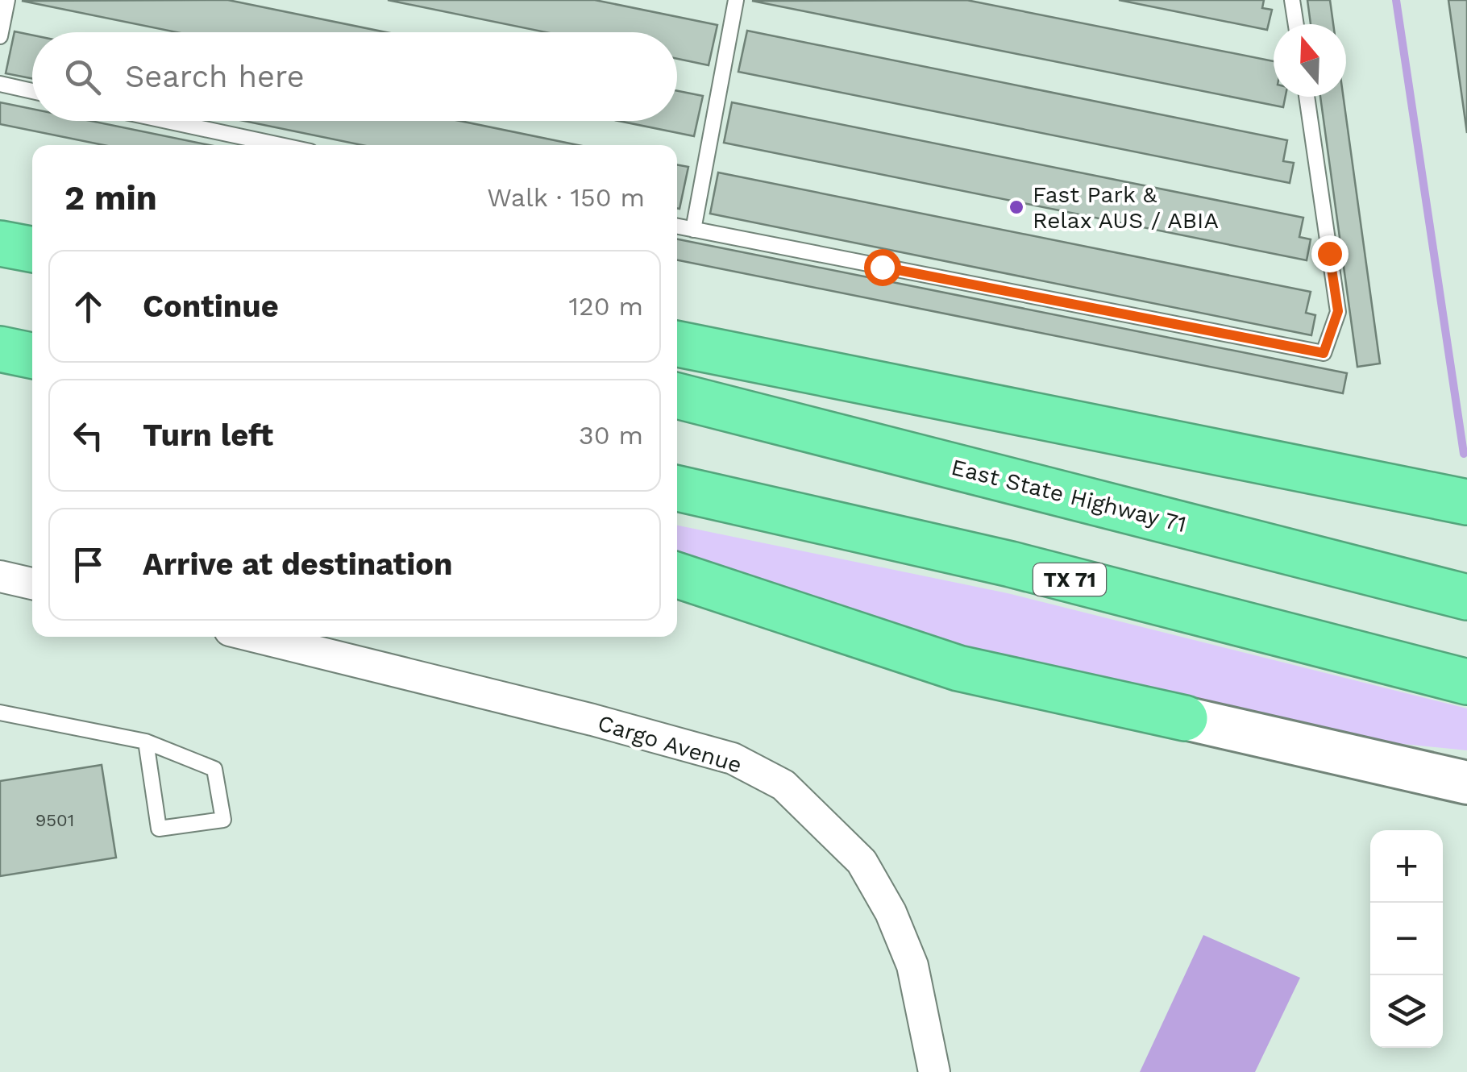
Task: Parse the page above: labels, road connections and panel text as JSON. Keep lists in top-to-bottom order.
{
  "streets": {
    "highway": ["East State Highway 71", "TX 71"],
    "street": ["Cargo Avenue"]
  },
  "places": ["Fast Park & Relax AUS / ABIA"],
  "house_numbers": ["9501"],
  "north": "top",
  "page": {
    "search": "Search here",
    "heading": ["2 min", "Walk · 150 m"],
    "list": [
      ["Continue", "120 m"],
      ["Turn left", "30 m"],
      "Arrive at destination"
    ],
    "map_buttons": ["+", "−"]
  }
}
